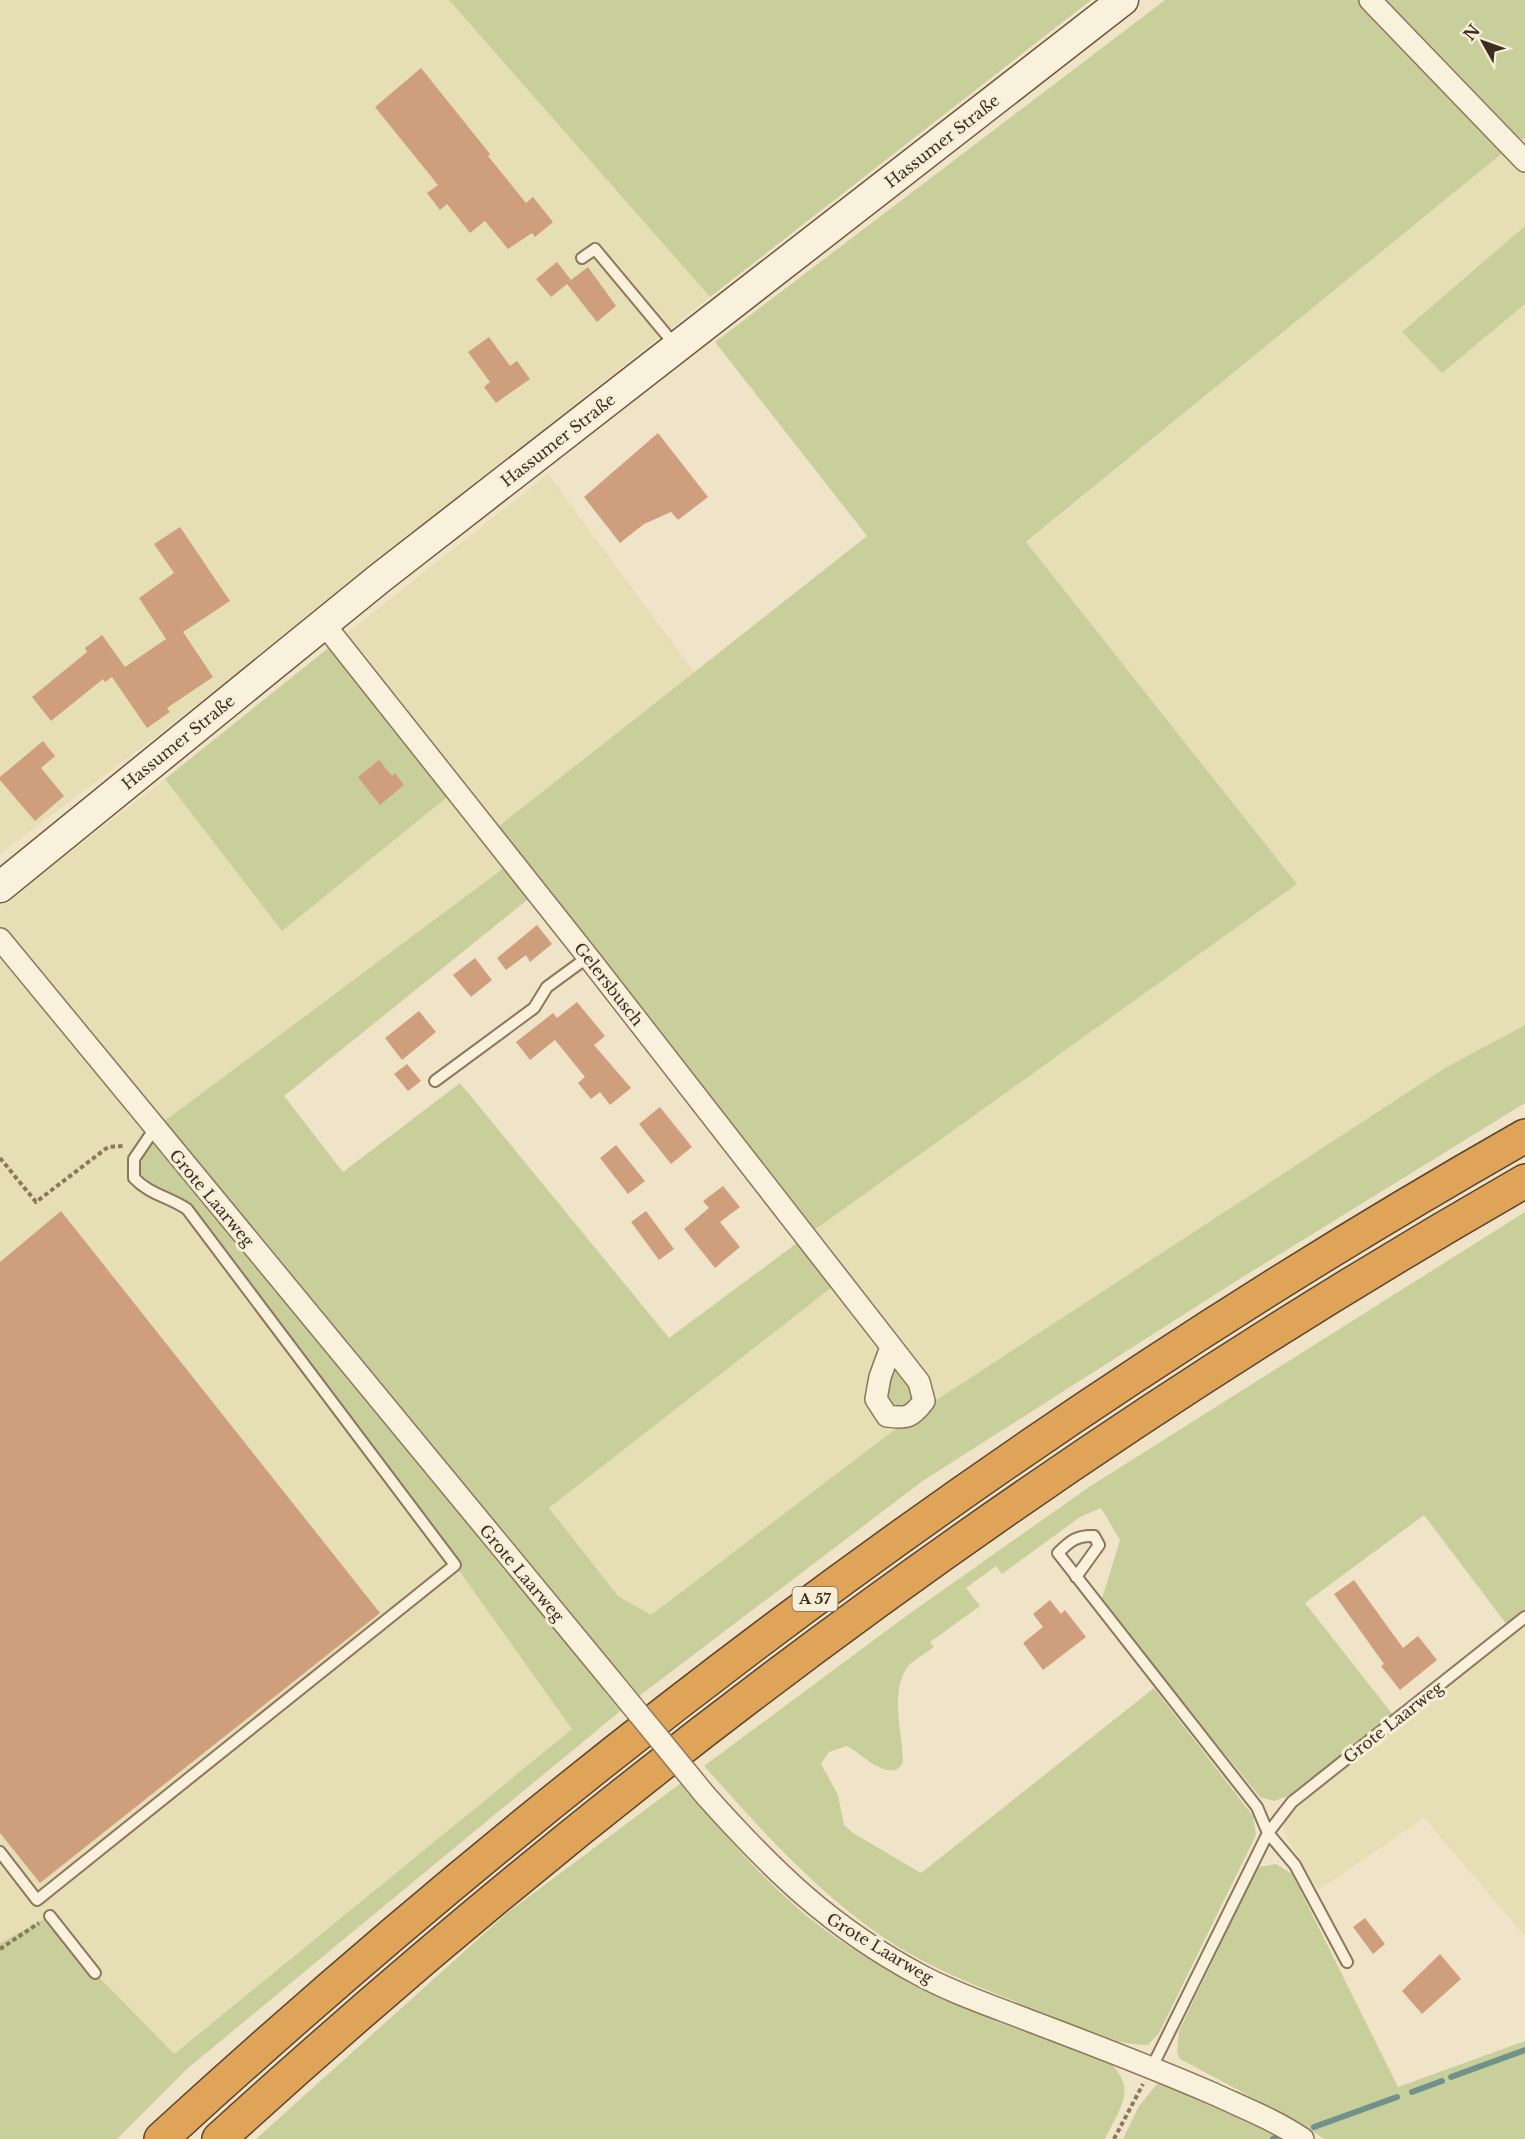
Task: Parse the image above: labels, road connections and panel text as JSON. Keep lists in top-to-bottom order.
{
  "streets": {
    "highway": ["A 57"],
    "street": ["Hassumer Straße", "Gelersbusch", "Grote Laarweg"]
  },
  "crossings": [
    ["Hassumer Straße", "Gelersbusch"]
  ],
  "north": "top left"
}
